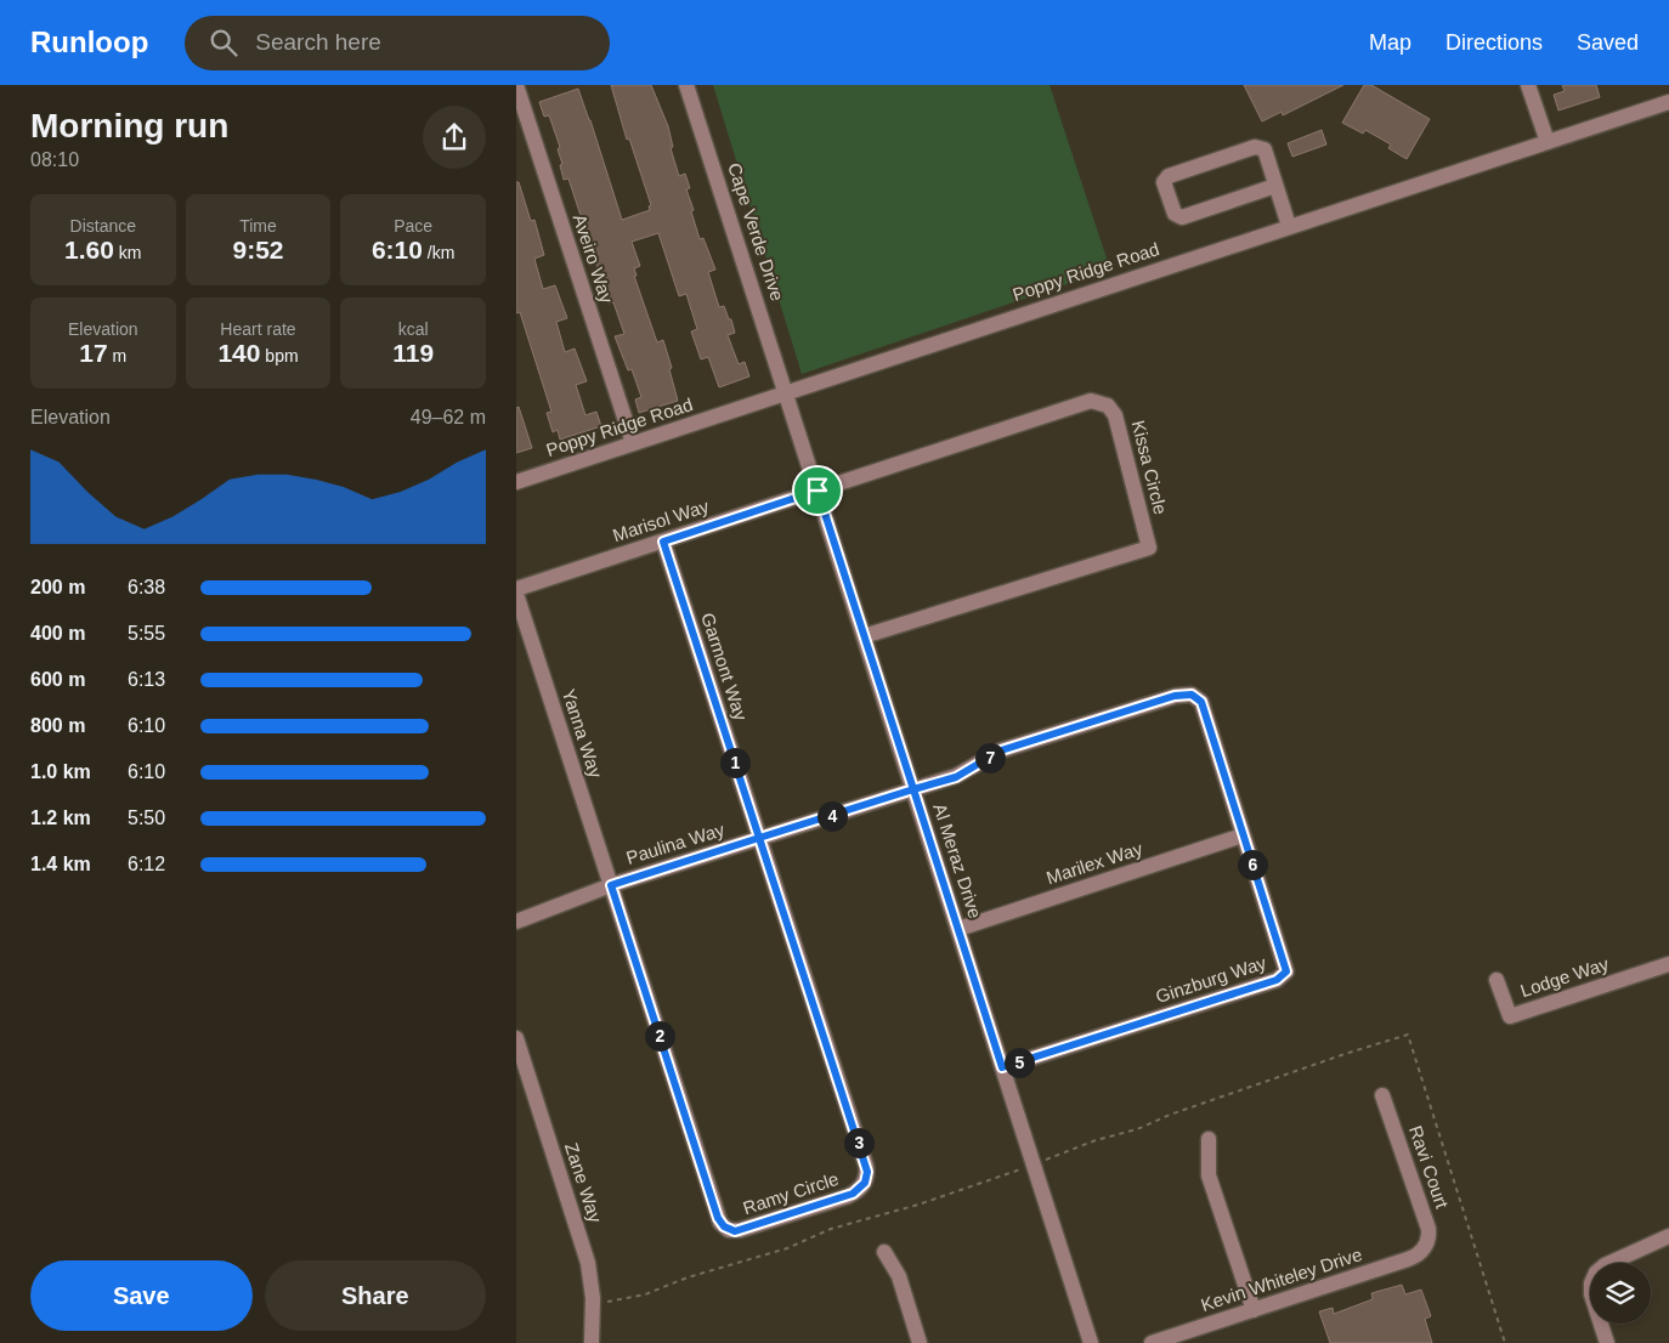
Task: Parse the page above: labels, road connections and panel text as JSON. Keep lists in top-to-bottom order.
{
  "streets": {
    "street": [
      "Cape Verde Drive",
      "Aveiro Way",
      "Poppy Ridge Road",
      "Kissa Circle",
      "Marisol Way",
      "Garmont Way",
      "Yanna Way",
      "Paulina Way",
      "Al Meraz Drive",
      "Marilex Way",
      "Lodge Way",
      "Ginzburg Way",
      "Ravi Court",
      "Zane Way",
      "Ramy Circle",
      "Kevin Whiteley Drive"
    ]
  },
  "crossings": [
    ["Cape Verde Drive", "Poppy Ridge Road"],
    ["Cape Verde Drive", "Al Meraz Drive"],
    ["Aveiro Way", "Poppy Ridge Road"],
    ["Poppy Ridge Road", "Al Meraz Drive"],
    ["Kissa Circle", "Marisol Way"],
    ["Kissa Circle", "Al Meraz Drive"],
    ["Marisol Way", "Garmont Way"],
    ["Marisol Way", "Al Meraz Drive"],
    ["Garmont Way", "Paulina Way"],
    ["Garmont Way", "Ramy Circle"],
    ["Yanna Way", "Paulina Way"],
    ["Yanna Way", "Ramy Circle"],
    ["Paulina Way", "Al Meraz Drive"],
    ["Paulina Way", "Ginzburg Way"],
    ["Paulina Way", "Ramy Circle"],
    ["Al Meraz Drive", "Marilex Way"],
    ["Al Meraz Drive", "Ginzburg Way"],
    ["Marilex Way", "Ginzburg Way"],
    ["Ravi Court", "Kevin Whiteley Drive"]
  ],
  "page": {
    "header": "Runloop",
    "search": "Search here",
    "nav": ["Map", "Directions", "Saved"],
    "heading": ["Morning run", "08:10"],
    "stats": [
      ["Distance", "1.60 km"],
      ["Time", "9:52"],
      ["Pace", "6:10 /km"],
      ["Elevation", "17 m"],
      ["Heart rate", "140 bpm"],
      ["kcal", "119"]
    ],
    "chart": ["Elevation", "49–62 m"],
    "list": [
      {
        "name": "200 m",
        "note": "6:38"
      },
      {
        "name": "400 m",
        "note": "5:55"
      },
      {
        "name": "600 m",
        "note": "6:13"
      },
      {
        "name": "800 m",
        "note": "6:10"
      },
      {
        "name": "1.0 km",
        "note": "6:10"
      },
      {
        "name": "1.2 km",
        "note": "5:50"
      },
      {
        "name": "1.4 km",
        "note": "6:12"
      }
    ],
    "pins": [
      "7",
      "1",
      "4",
      "6",
      "2",
      "5",
      "3"
    ],
    "buttons": ["Save", "Share"]
  }
}
